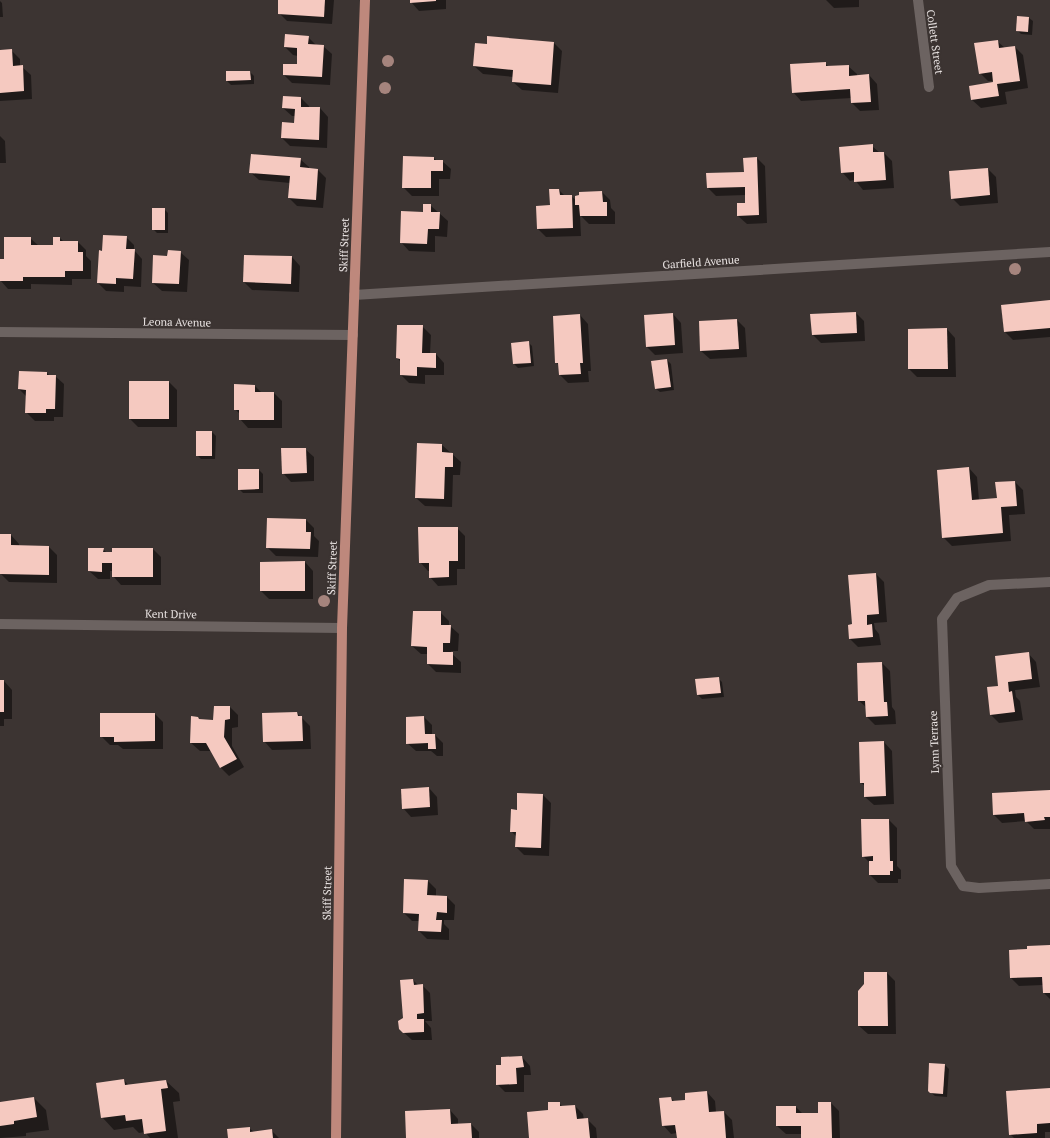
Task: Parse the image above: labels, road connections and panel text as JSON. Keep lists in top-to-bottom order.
{
  "streets": {
    "main road": ["Skiff Street"],
    "street": [
      "Collett Street",
      "Garfield Avenue",
      "Leona Avenue",
      "Kent Drive",
      "Lynn Terrace"
    ]
  },
  "crossings": [
    ["Skiff Street", "Garfield Avenue"],
    ["Skiff Street", "Leona Avenue"],
    ["Skiff Street", "Kent Drive"]
  ]
}
